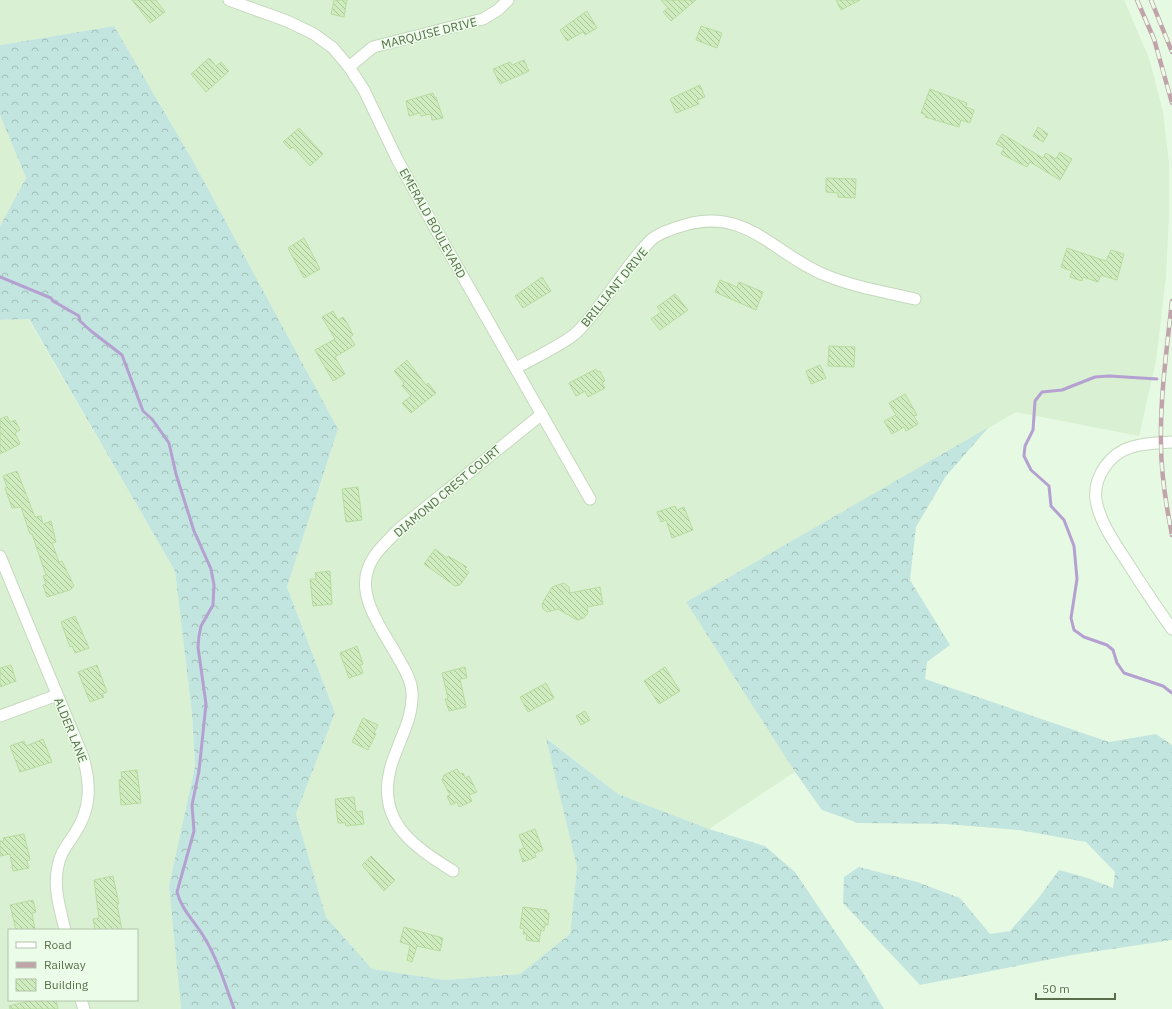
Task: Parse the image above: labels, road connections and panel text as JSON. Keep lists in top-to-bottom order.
{
  "streets": {
    "street": [
      "MARQUISE DRIVE",
      "EMERALD BOULEVARD",
      "BRILLIANT DRIVE",
      "DIAMOND CREST COURT",
      "ALDER LANE"
    ]
  },
  "crossings": [
    ["MARQUISE DRIVE", "EMERALD BOULEVARD"],
    ["EMERALD BOULEVARD", "BRILLIANT DRIVE"],
    ["EMERALD BOULEVARD", "DIAMOND CREST COURT"]
  ],
  "legend": ["Road", "Railway", "Building"],
  "scale_bar": "50 m"
}
